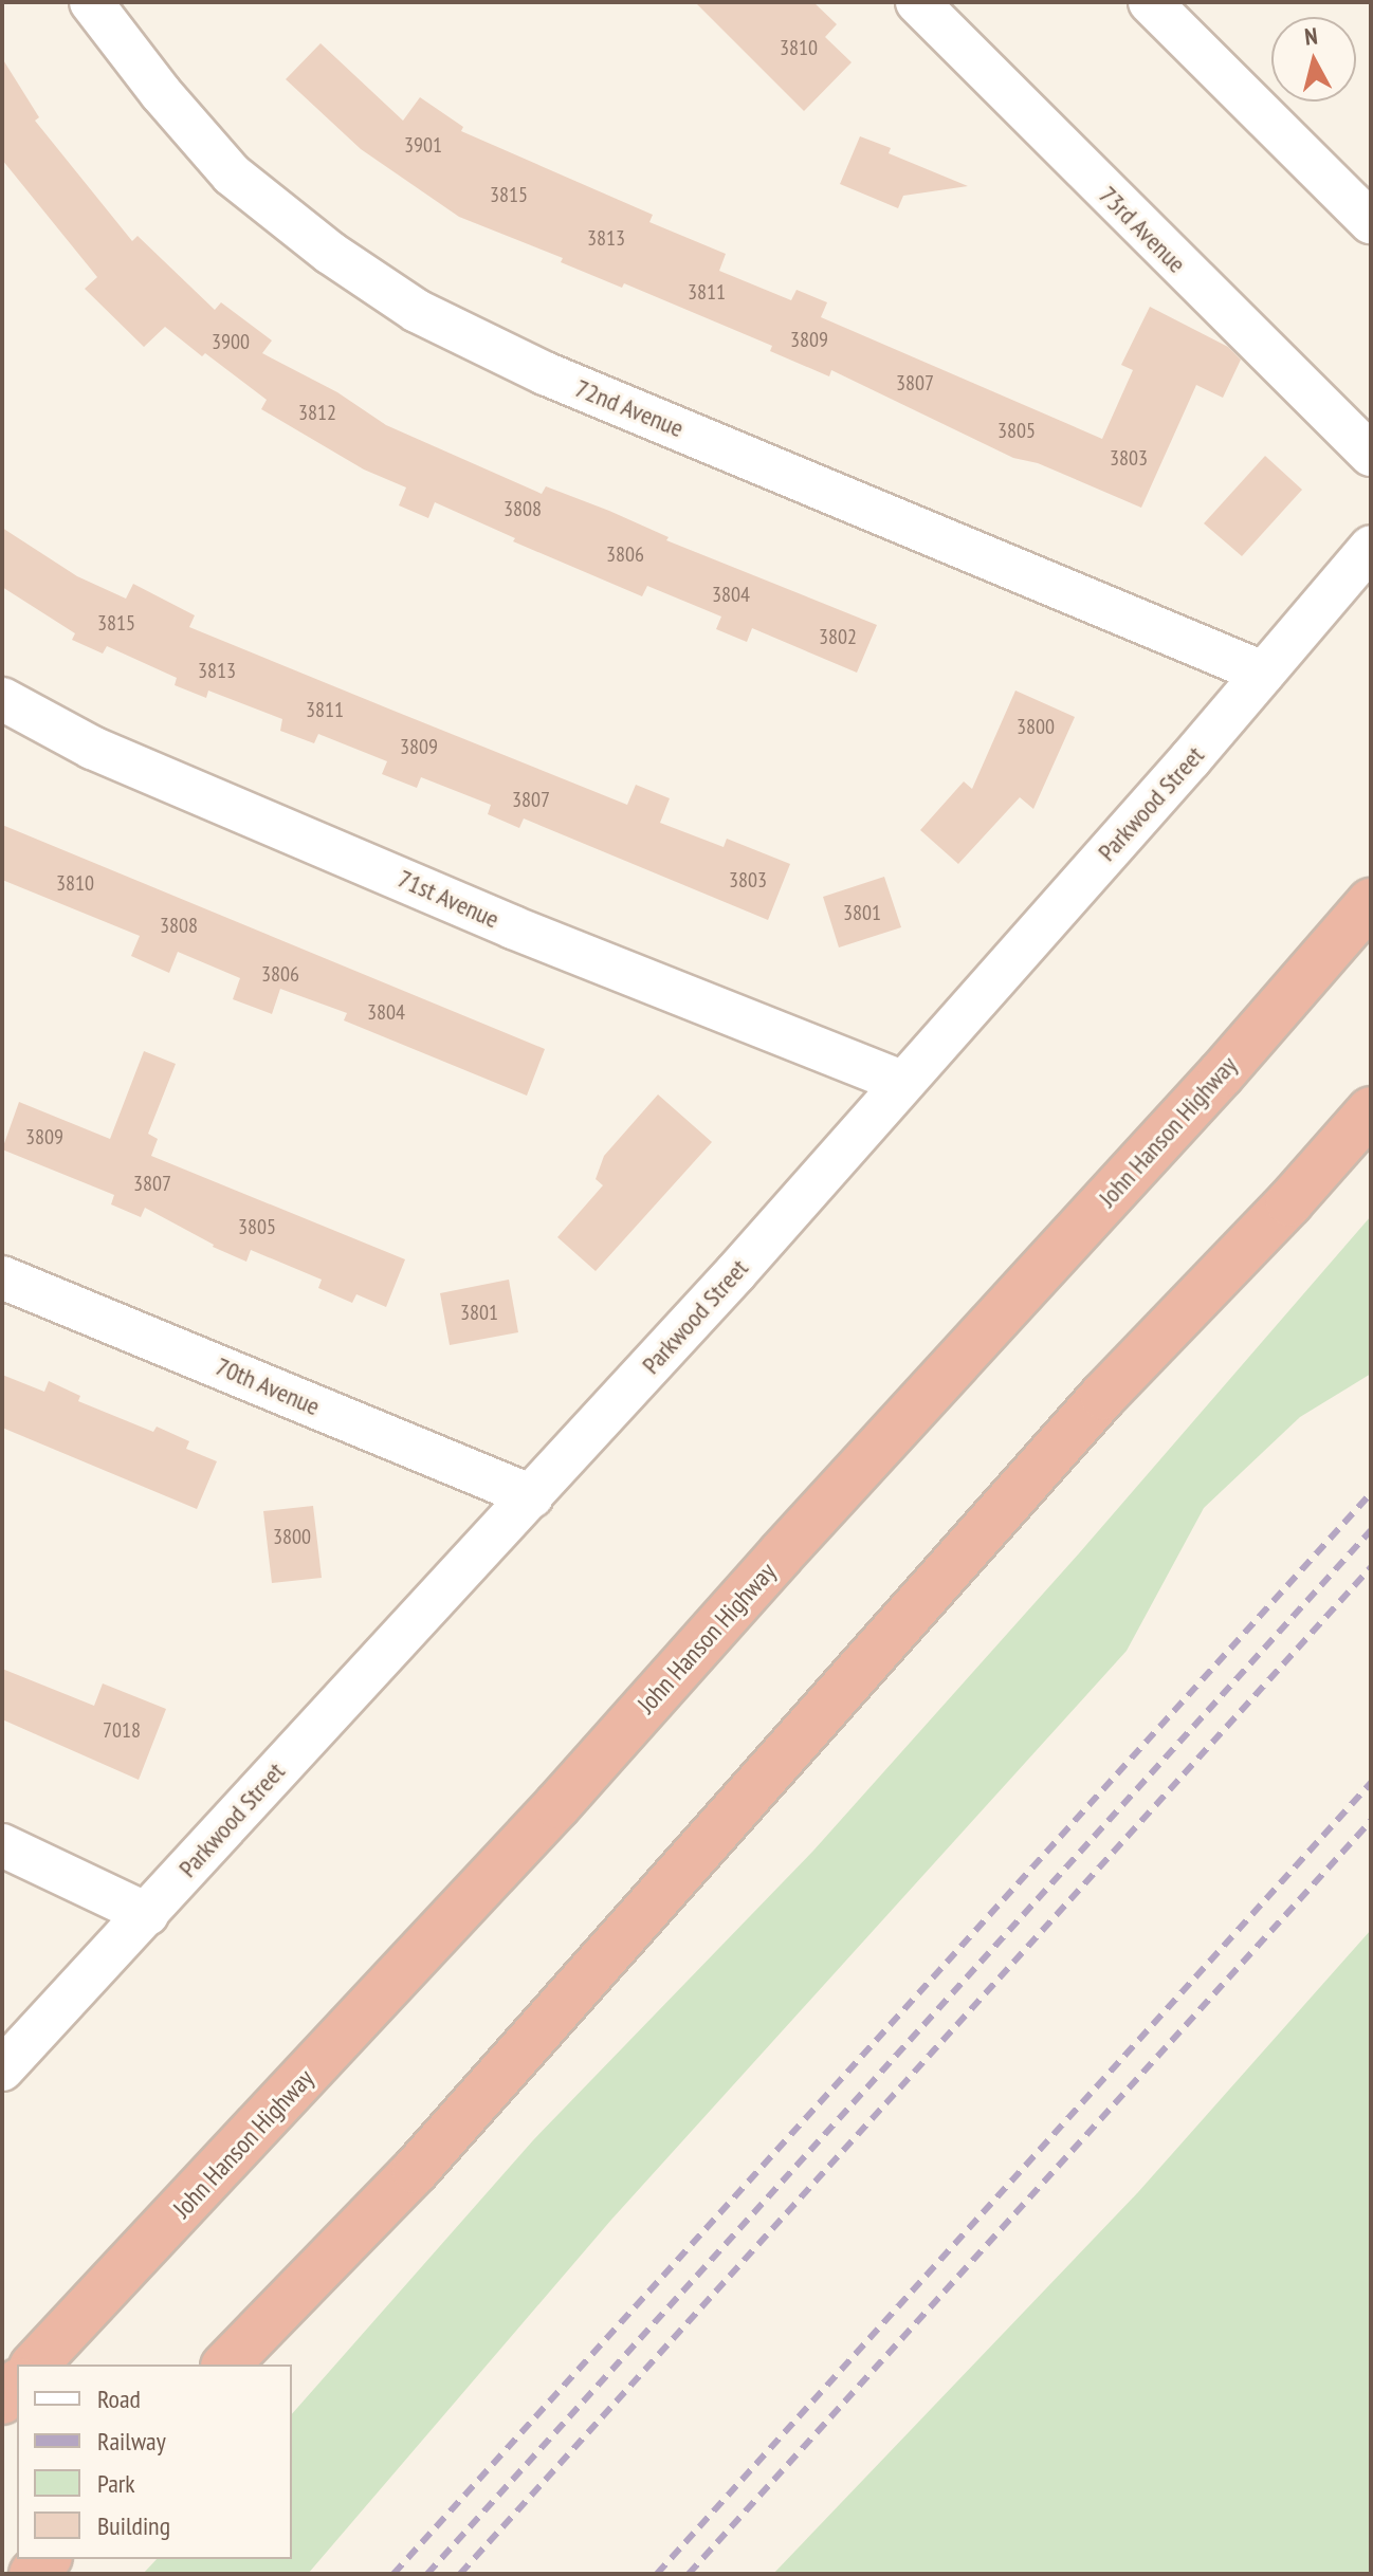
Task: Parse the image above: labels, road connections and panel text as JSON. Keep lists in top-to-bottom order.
{
  "streets": {
    "highway": ["John Hanson Highway"],
    "street": [
      "73rd Avenue",
      "72nd Avenue",
      "Parkwood Street",
      "71st Avenue",
      "70th Avenue"
    ]
  },
  "crossings": [
    ["72nd Avenue", "Parkwood Street"],
    ["Parkwood Street", "71st Avenue"],
    ["Parkwood Street", "70th Avenue"]
  ],
  "house_numbers": [
    "3810",
    "3901",
    "3815",
    "3813",
    "3811",
    "3809",
    "3900",
    "3807",
    "3812",
    "3805",
    "3803",
    "3808",
    "3806",
    "3804",
    "3815",
    "3802",
    "3813",
    "3811",
    "3800",
    "3809",
    "3807",
    "3803",
    "3810",
    "3801",
    "3808",
    "3806",
    "3804",
    "3809",
    "3807",
    "3805",
    "3801",
    "3800",
    "7018"
  ],
  "legend": [
    "Road",
    "Railway",
    "Park",
    "Building"
  ],
  "north": "top"
}
